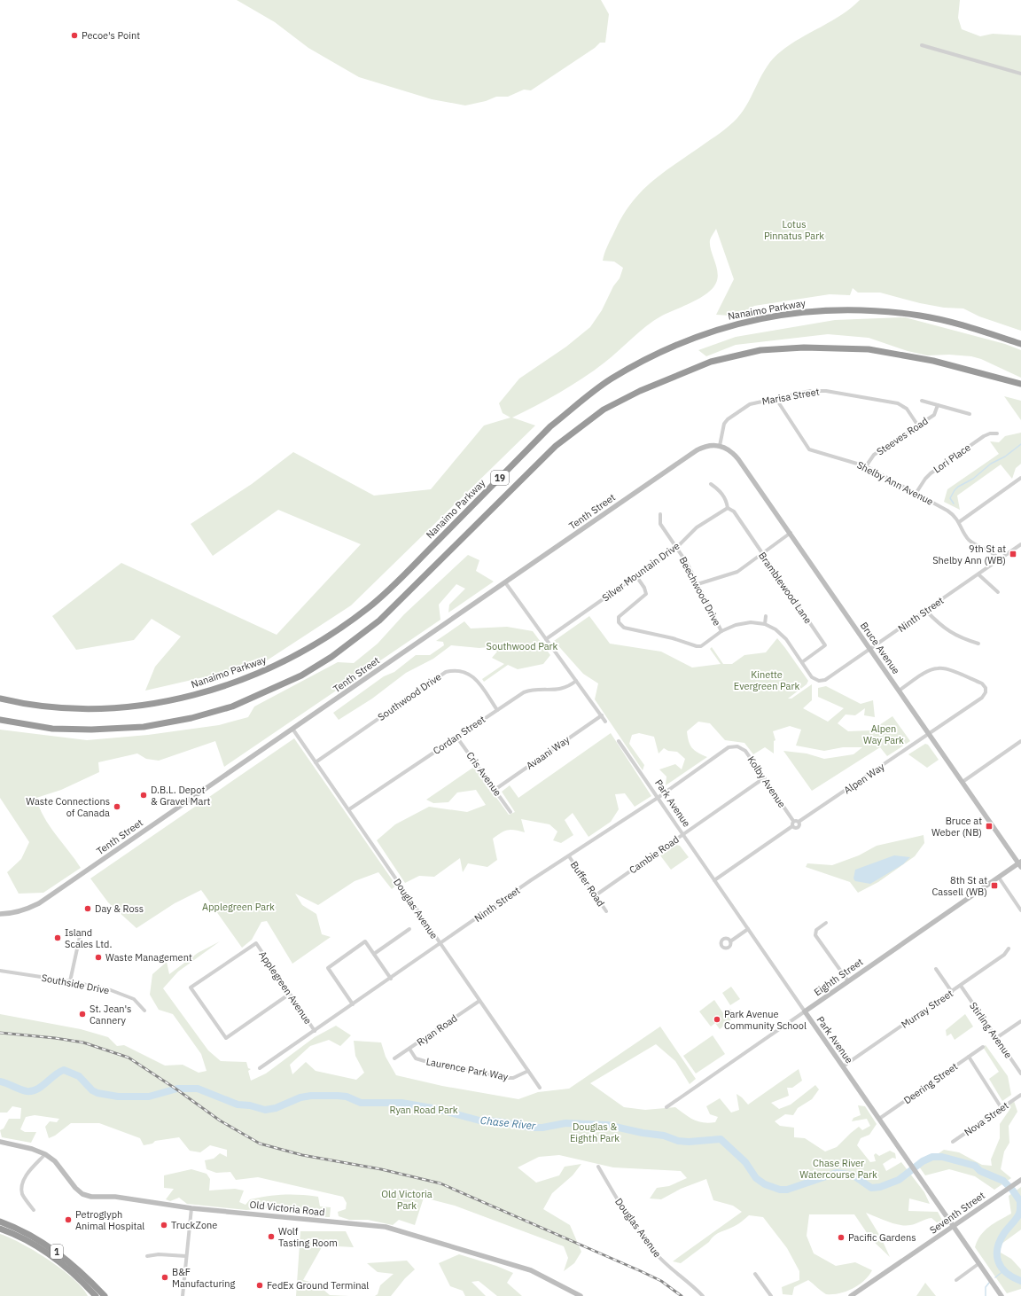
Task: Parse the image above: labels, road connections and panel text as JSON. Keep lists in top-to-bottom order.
{
  "streets": {
    "highway": ["Nanaimo Parkway", "19", "1"],
    "street": [
      "Marisa Street",
      "Steeves Road",
      "Lori Place",
      "Shelby Ann Avenue",
      "Tenth Street",
      "Silver Mountain Drive",
      "Bramblewood Lane",
      "Beechwood Drive",
      "Ninth Street",
      "Bruce Avenue",
      "Southwood Drive",
      "Cordan Street",
      "Avaani Way",
      "Cris Avenue",
      "Alpen Way",
      "Kolby Avenue",
      "Park Avenue",
      "Cambie Road",
      "Buffer Road",
      "Douglas Avenue",
      "Eighth Street",
      "Southside Drive",
      "Applegreen Avenue",
      "Murray Street",
      "Ryan Road",
      "Stirling Avenue",
      "Laurence Park Way",
      "Deering Street",
      "Nova Street",
      "Old Victoria Road",
      "Seventh Street"
    ]
  },
  "crossings": [
    ["Marisa Street", "Steeves Road"],
    ["Marisa Street", "Shelby Ann Avenue"],
    ["Marisa Street", "Tenth Street"],
    ["Marisa Street", "Bruce Avenue"],
    ["Steeves Road", "Shelby Ann Avenue"],
    ["Lori Place", "Shelby Ann Avenue"],
    ["Shelby Ann Avenue", "Ninth Street"],
    ["Tenth Street", "Bruce Avenue"],
    ["Tenth Street", "Douglas Avenue"],
    ["Silver Mountain Drive", "Bramblewood Lane"],
    ["Silver Mountain Drive", "Beechwood Drive"],
    ["Bramblewood Lane", "Ninth Street"],
    ["Ninth Street", "Bruce Avenue"],
    ["Ninth Street", "Kolby Avenue"],
    ["Ninth Street", "Park Avenue"],
    ["Ninth Street", "Buffer Road"],
    ["Ninth Street", "Douglas Avenue"],
    ["Ninth Street", "Applegreen Avenue"],
    ["Bruce Avenue", "Alpen Way"],
    ["Bruce Avenue", "Eighth Street"],
    ["Southwood Drive", "Cordan Street"],
    ["Southwood Drive", "Douglas Avenue"],
    ["Cordan Street", "Cris Avenue"],
    ["Cordan Street", "Douglas Avenue"],
    ["Avaani Way", "Cris Avenue"],
    ["Kolby Avenue", "Cambie Road"],
    ["Park Avenue", "Cambie Road"],
    ["Park Avenue", "Eighth Street"],
    ["Park Avenue", "Murray Street"],
    ["Park Avenue", "Deering Street"],
    ["Park Avenue", "Seventh Street"],
    ["Cambie Road", "Buffer Road"],
    ["Douglas Avenue", "Ryan Road"],
    ["Douglas Avenue", "Laurence Park Way"],
    ["Murray Street", "Stirling Avenue"],
    ["Ryan Road", "Laurence Park Way"]
  ],
  "water": ["Chase River"],
  "parks": [
    "Lotus Pinnatus Park",
    "Southwood Park",
    "Kinette Evergreen Park",
    "Alpen Way Park",
    "Applegreen Park",
    "Ryan Road Park",
    "Douglas & Eighth Park",
    "Chase River Watercourse Park",
    "Old Victoria Park"
  ],
  "places": {
    "other": [
      "Pecoe's Point",
      "D.B.L. Depot & Gravel Mart",
      "Waste Connections of Canada",
      "Day & Ross",
      "Island Scales Ltd.",
      "Waste Management",
      "St. Jean's Cannery",
      "Park Avenue Community School",
      "Petroglyph Animal Hospital",
      "TruckZone",
      "Wolf Tasting Room",
      "Pacific Gardens",
      "B&F Manufacturing",
      "FedEx Ground Terminal"
    ],
    "transit": ["9th St at Shelby Ann (WB)", "Bruce at Weber (NB)", "8th St at Cassell (WB)"]
  }
}
